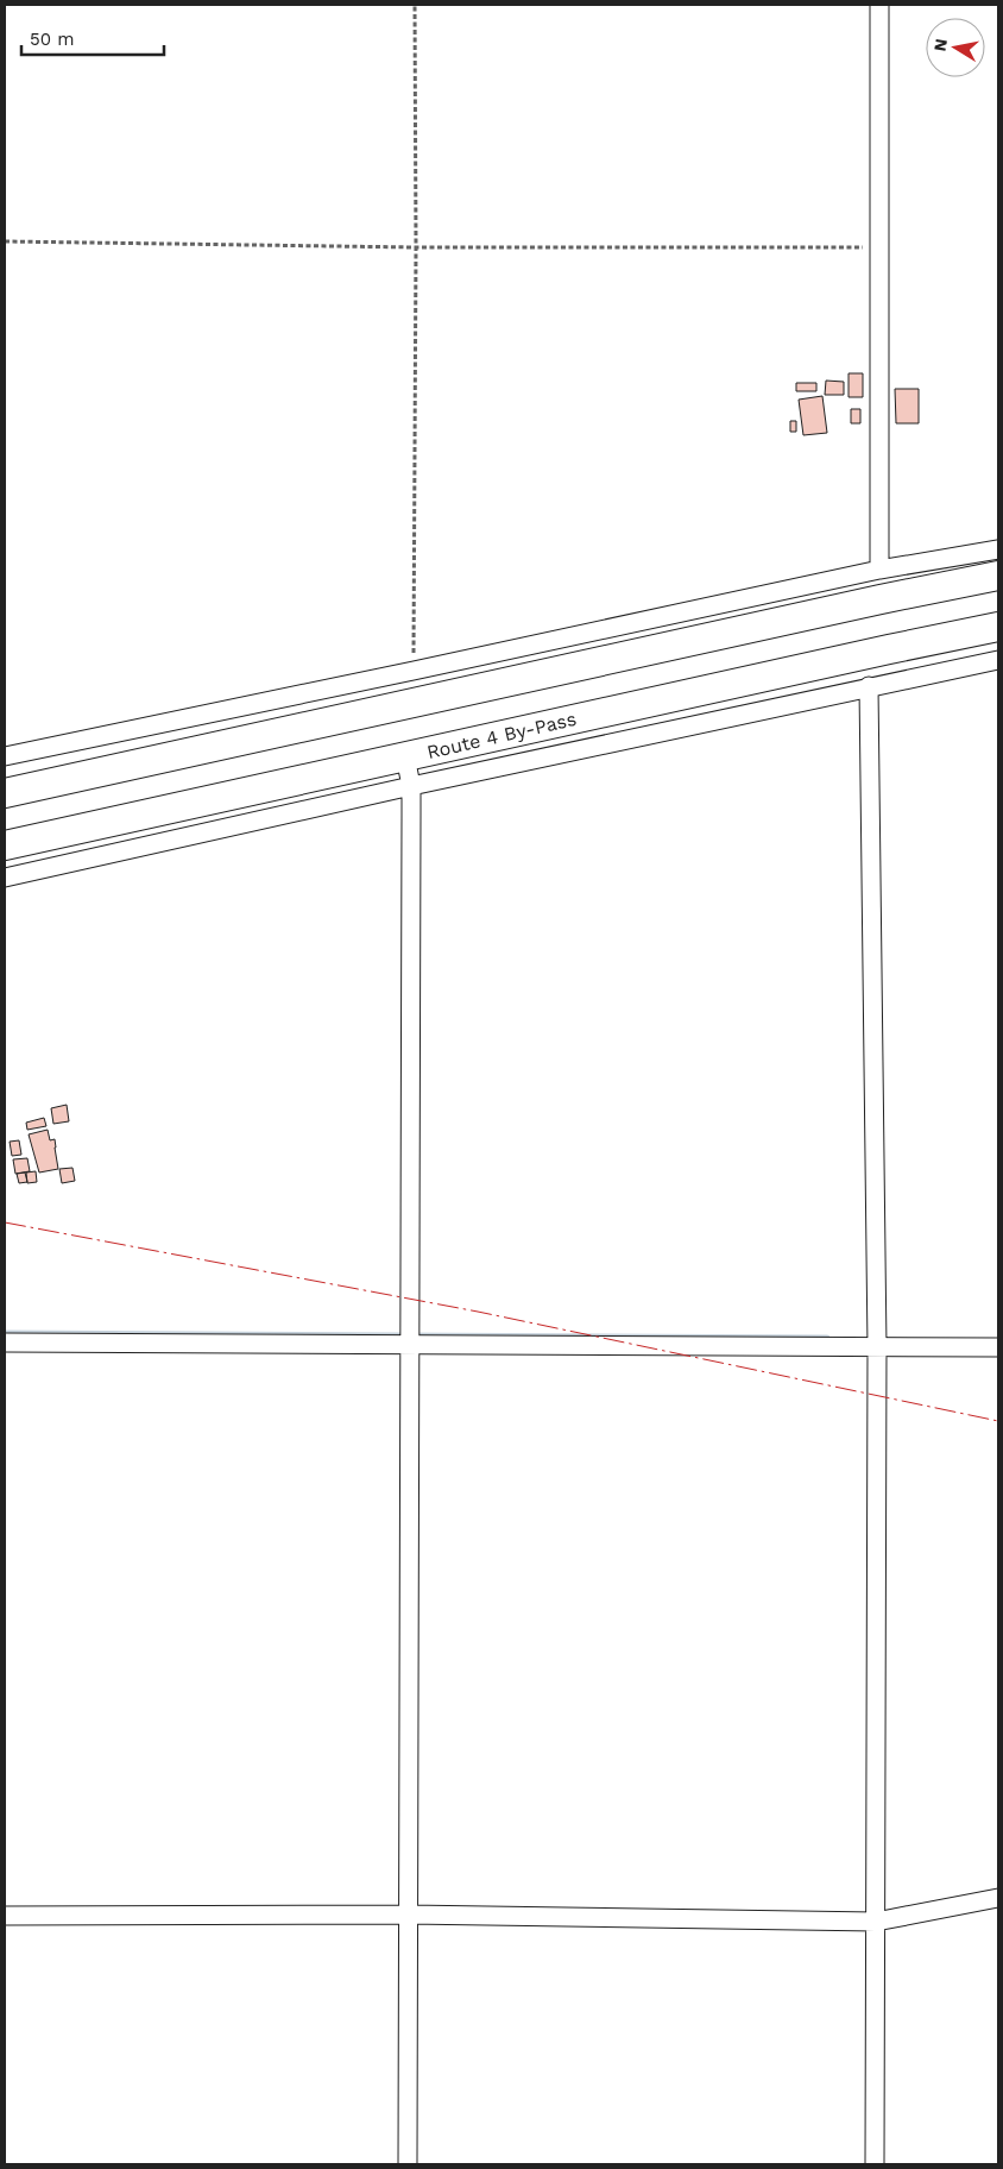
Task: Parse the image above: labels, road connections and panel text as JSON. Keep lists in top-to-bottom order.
{
  "streets": {
    "highway": ["Route 4 By-Pass"]
  },
  "scale_bar": "50 m",
  "north": "left"
}
